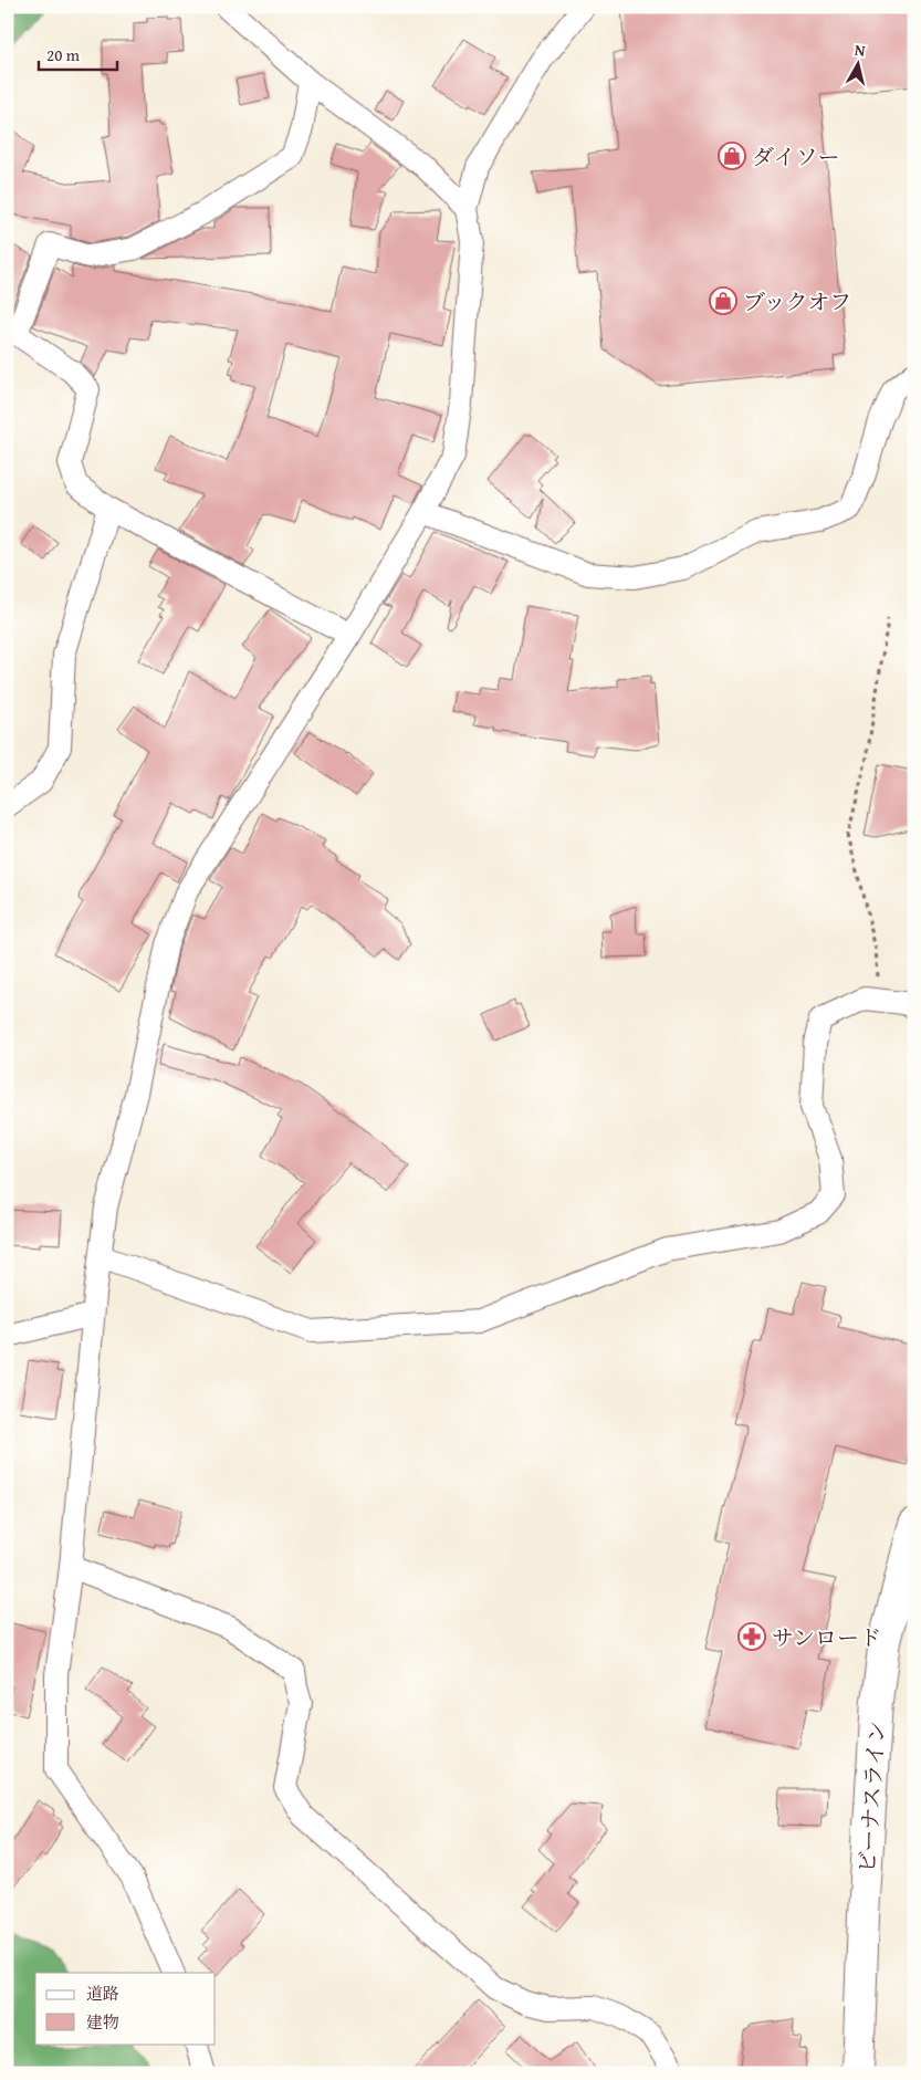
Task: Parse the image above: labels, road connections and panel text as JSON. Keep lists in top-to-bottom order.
{
  "streets": {
    "main road": ["ビーナスライン"]
  },
  "places": {
    "shop": ["ダイソー", "ブックオフ"],
    "pharmacy": ["サンロード"]
  },
  "legend": ["道路", "建物"],
  "scale_bar": "20 m",
  "north": "top"
}
